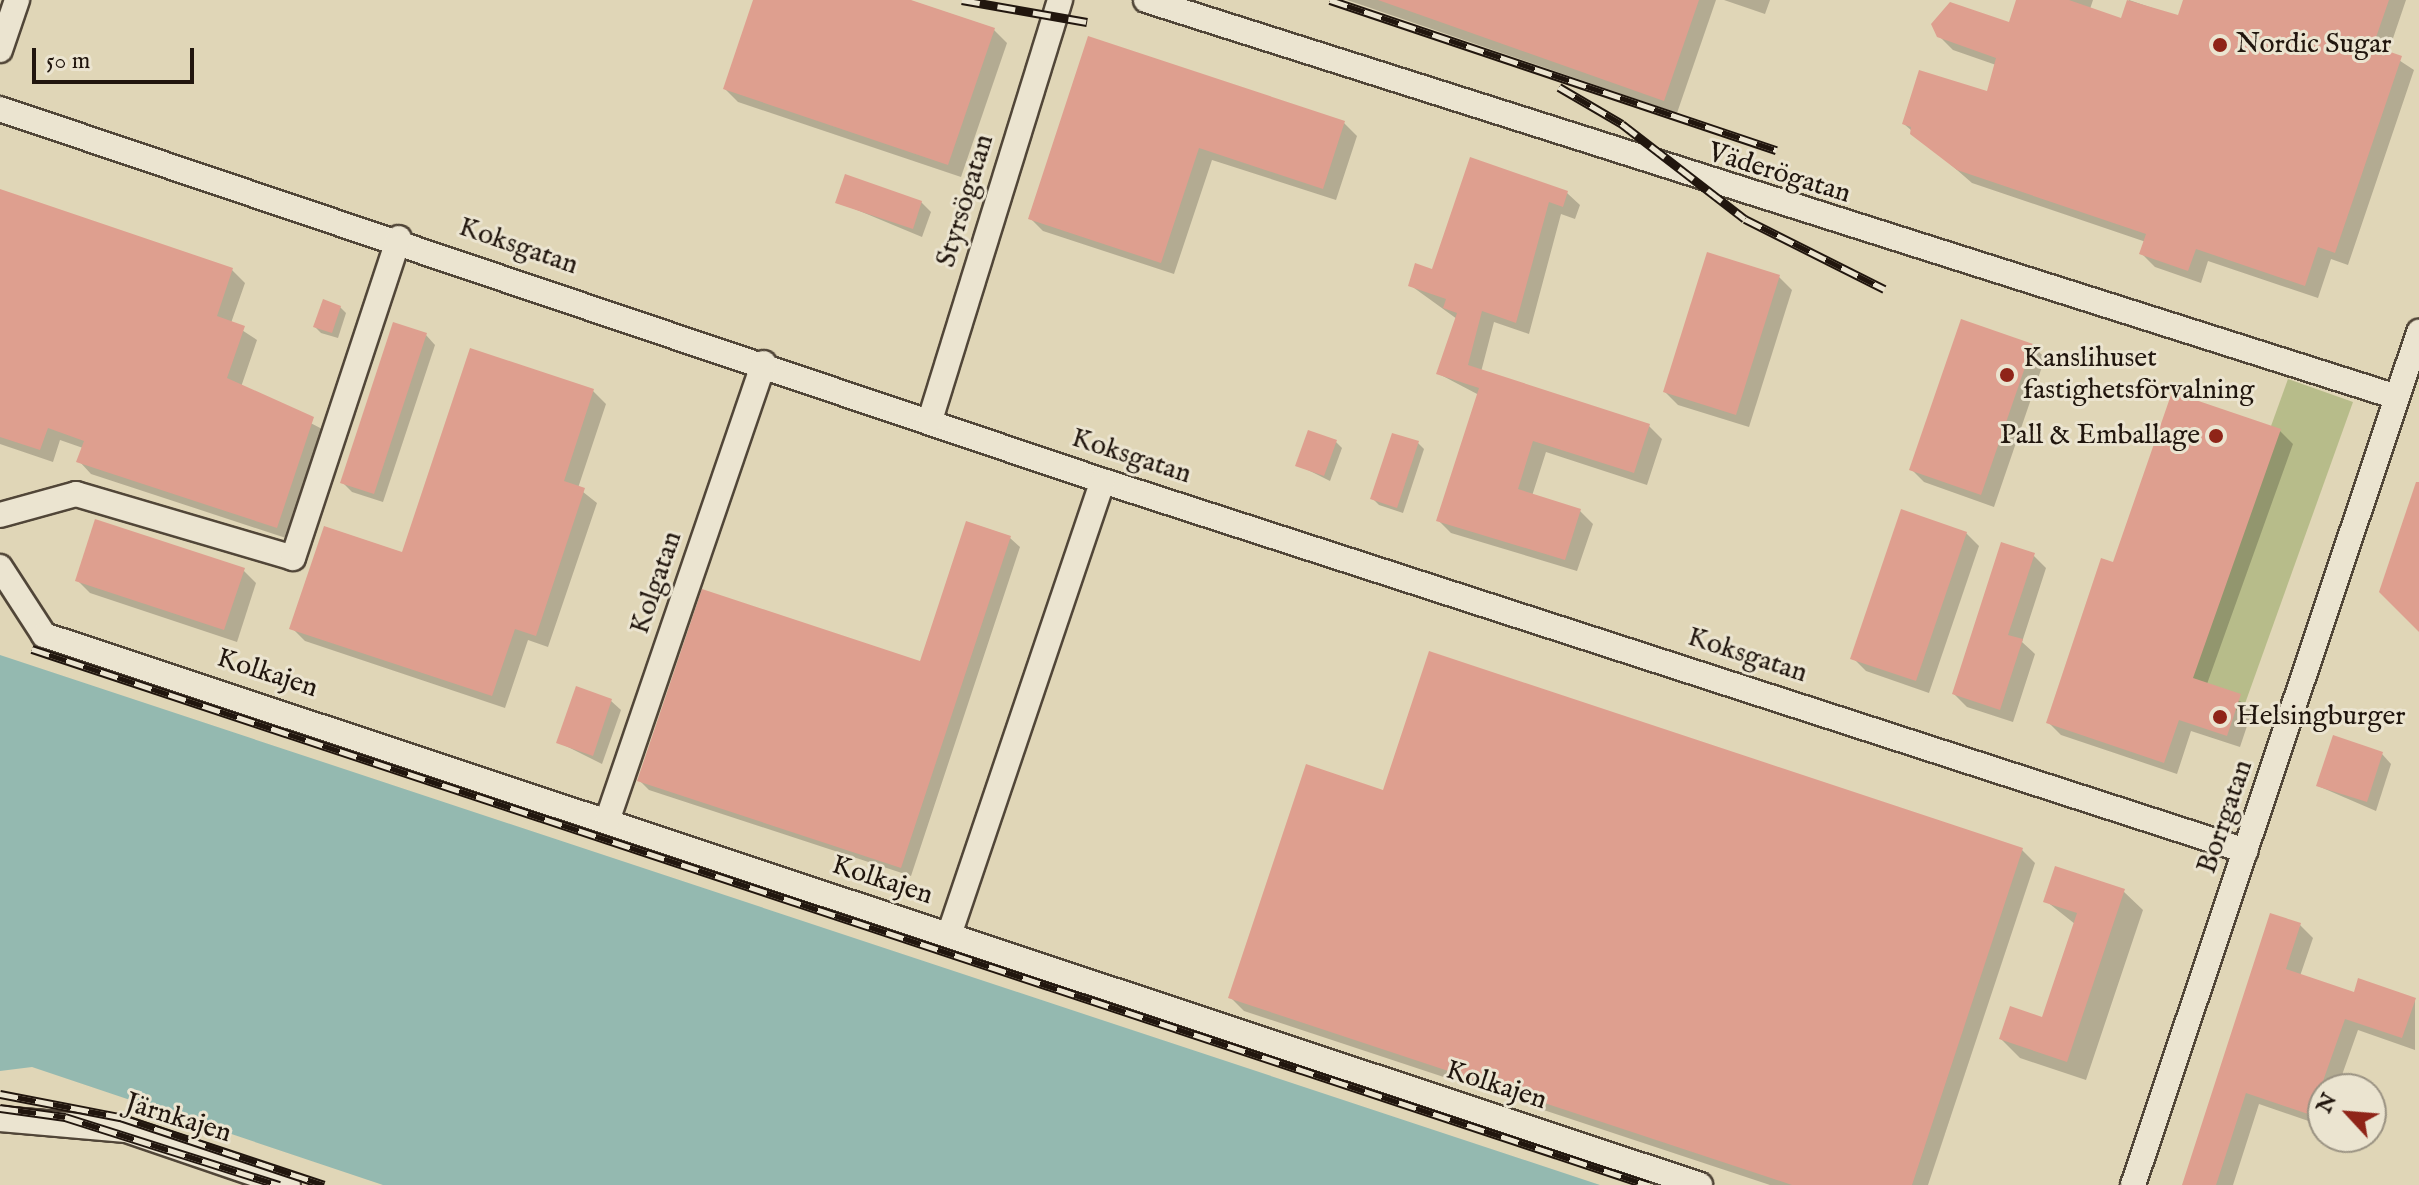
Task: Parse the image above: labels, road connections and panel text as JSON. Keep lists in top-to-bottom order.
{
  "streets": {
    "street": [
      "Väderögatan",
      "Styrsögatan",
      "Koksgatan",
      "Kolgatan",
      "Kolkajen",
      "Borrgatan",
      "Järnkajen"
    ]
  },
  "crossings": [
    ["Väderögatan", "Borrgatan"],
    ["Styrsögatan", "Koksgatan"],
    ["Koksgatan", "Kolgatan"],
    ["Koksgatan", "Borrgatan"],
    ["Kolgatan", "Kolkajen"]
  ],
  "places": [
    "Nordic Sugar",
    "Kanslihuset fastighetsförvalning",
    "Pall & Emballage",
    "Helsingburger"
  ],
  "scale_bar": "50 m",
  "north": "top left"
}
